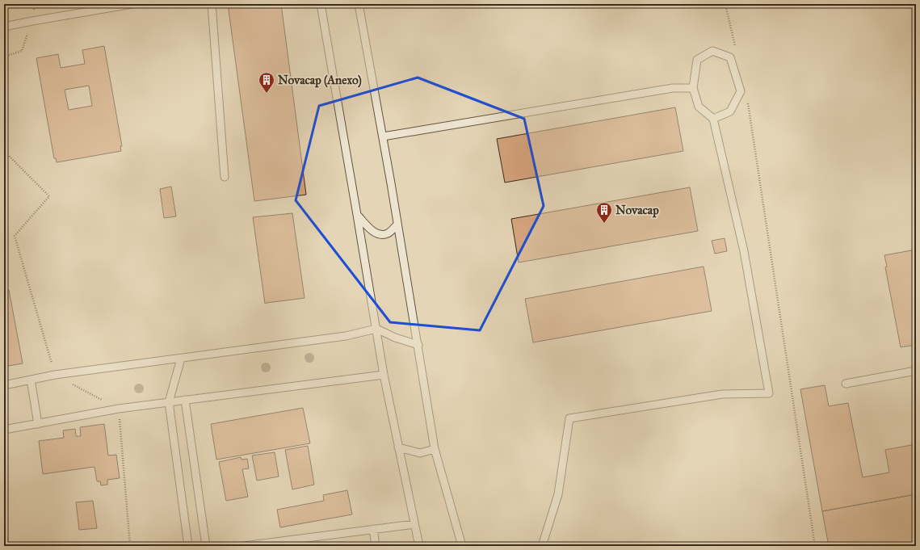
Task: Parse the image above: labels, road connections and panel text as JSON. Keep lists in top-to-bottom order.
{
  "places": {
    "building": ["Novacap (Anexo)", "Novacap"]
  }
}
